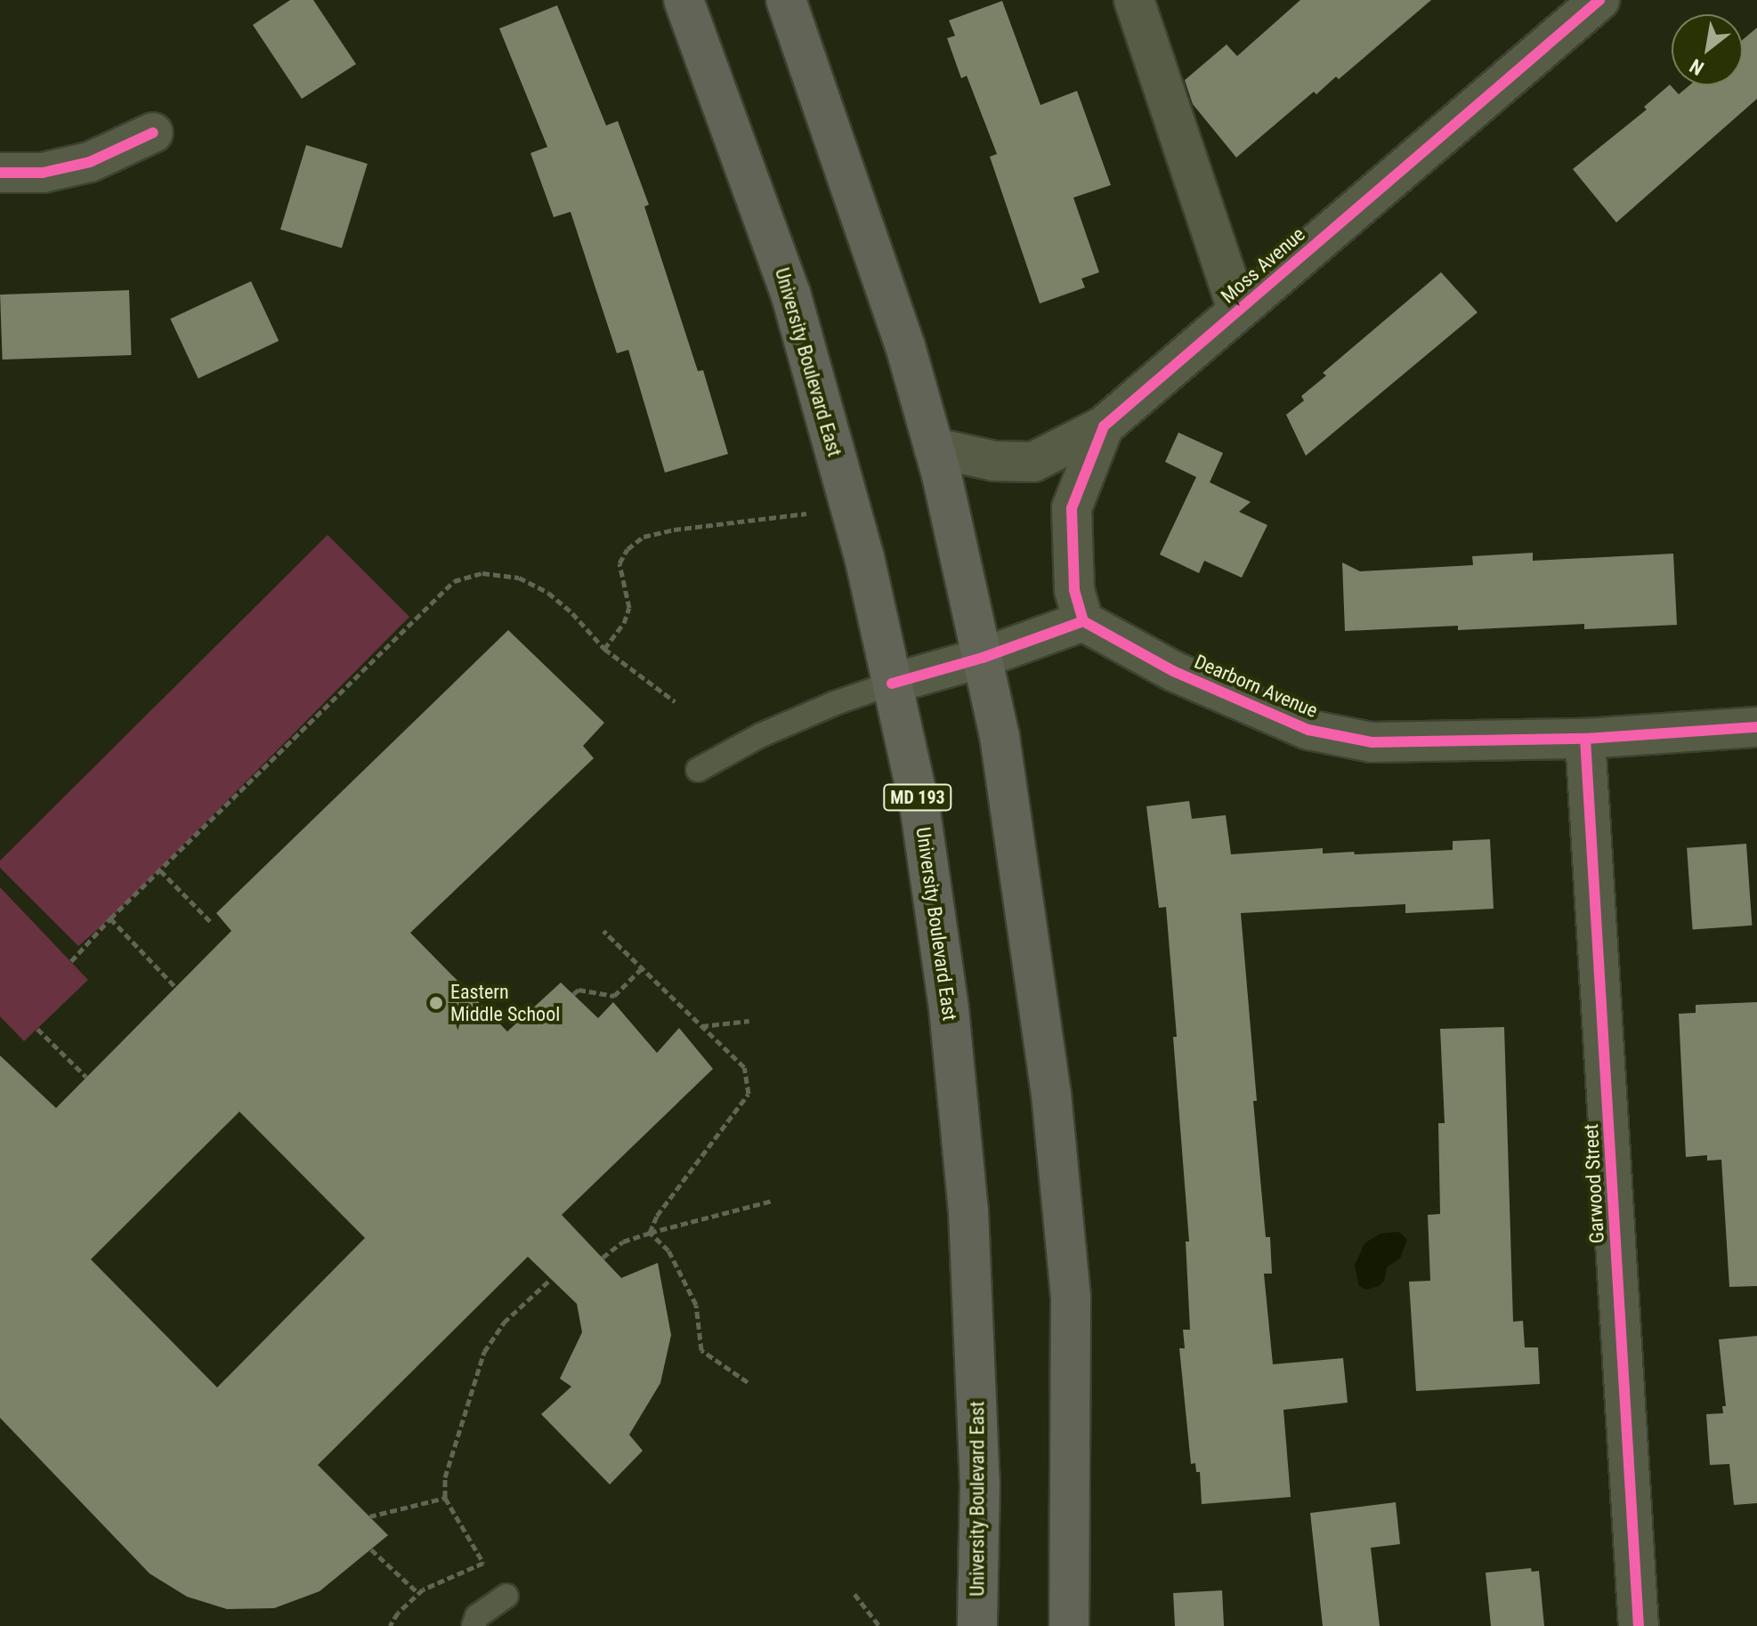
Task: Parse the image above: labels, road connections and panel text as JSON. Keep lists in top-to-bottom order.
{
  "streets": {
    "main road": ["University Boulevard East", "MD 193"],
    "street": ["Moss Avenue", "Dearborn Avenue", "Garwood Street"]
  },
  "crossings": [
    ["Moss Avenue", "Dearborn Avenue"],
    ["Dearborn Avenue", "Garwood Street"]
  ],
  "places": ["Eastern Middle School"],
  "north": "bottom left"
}
